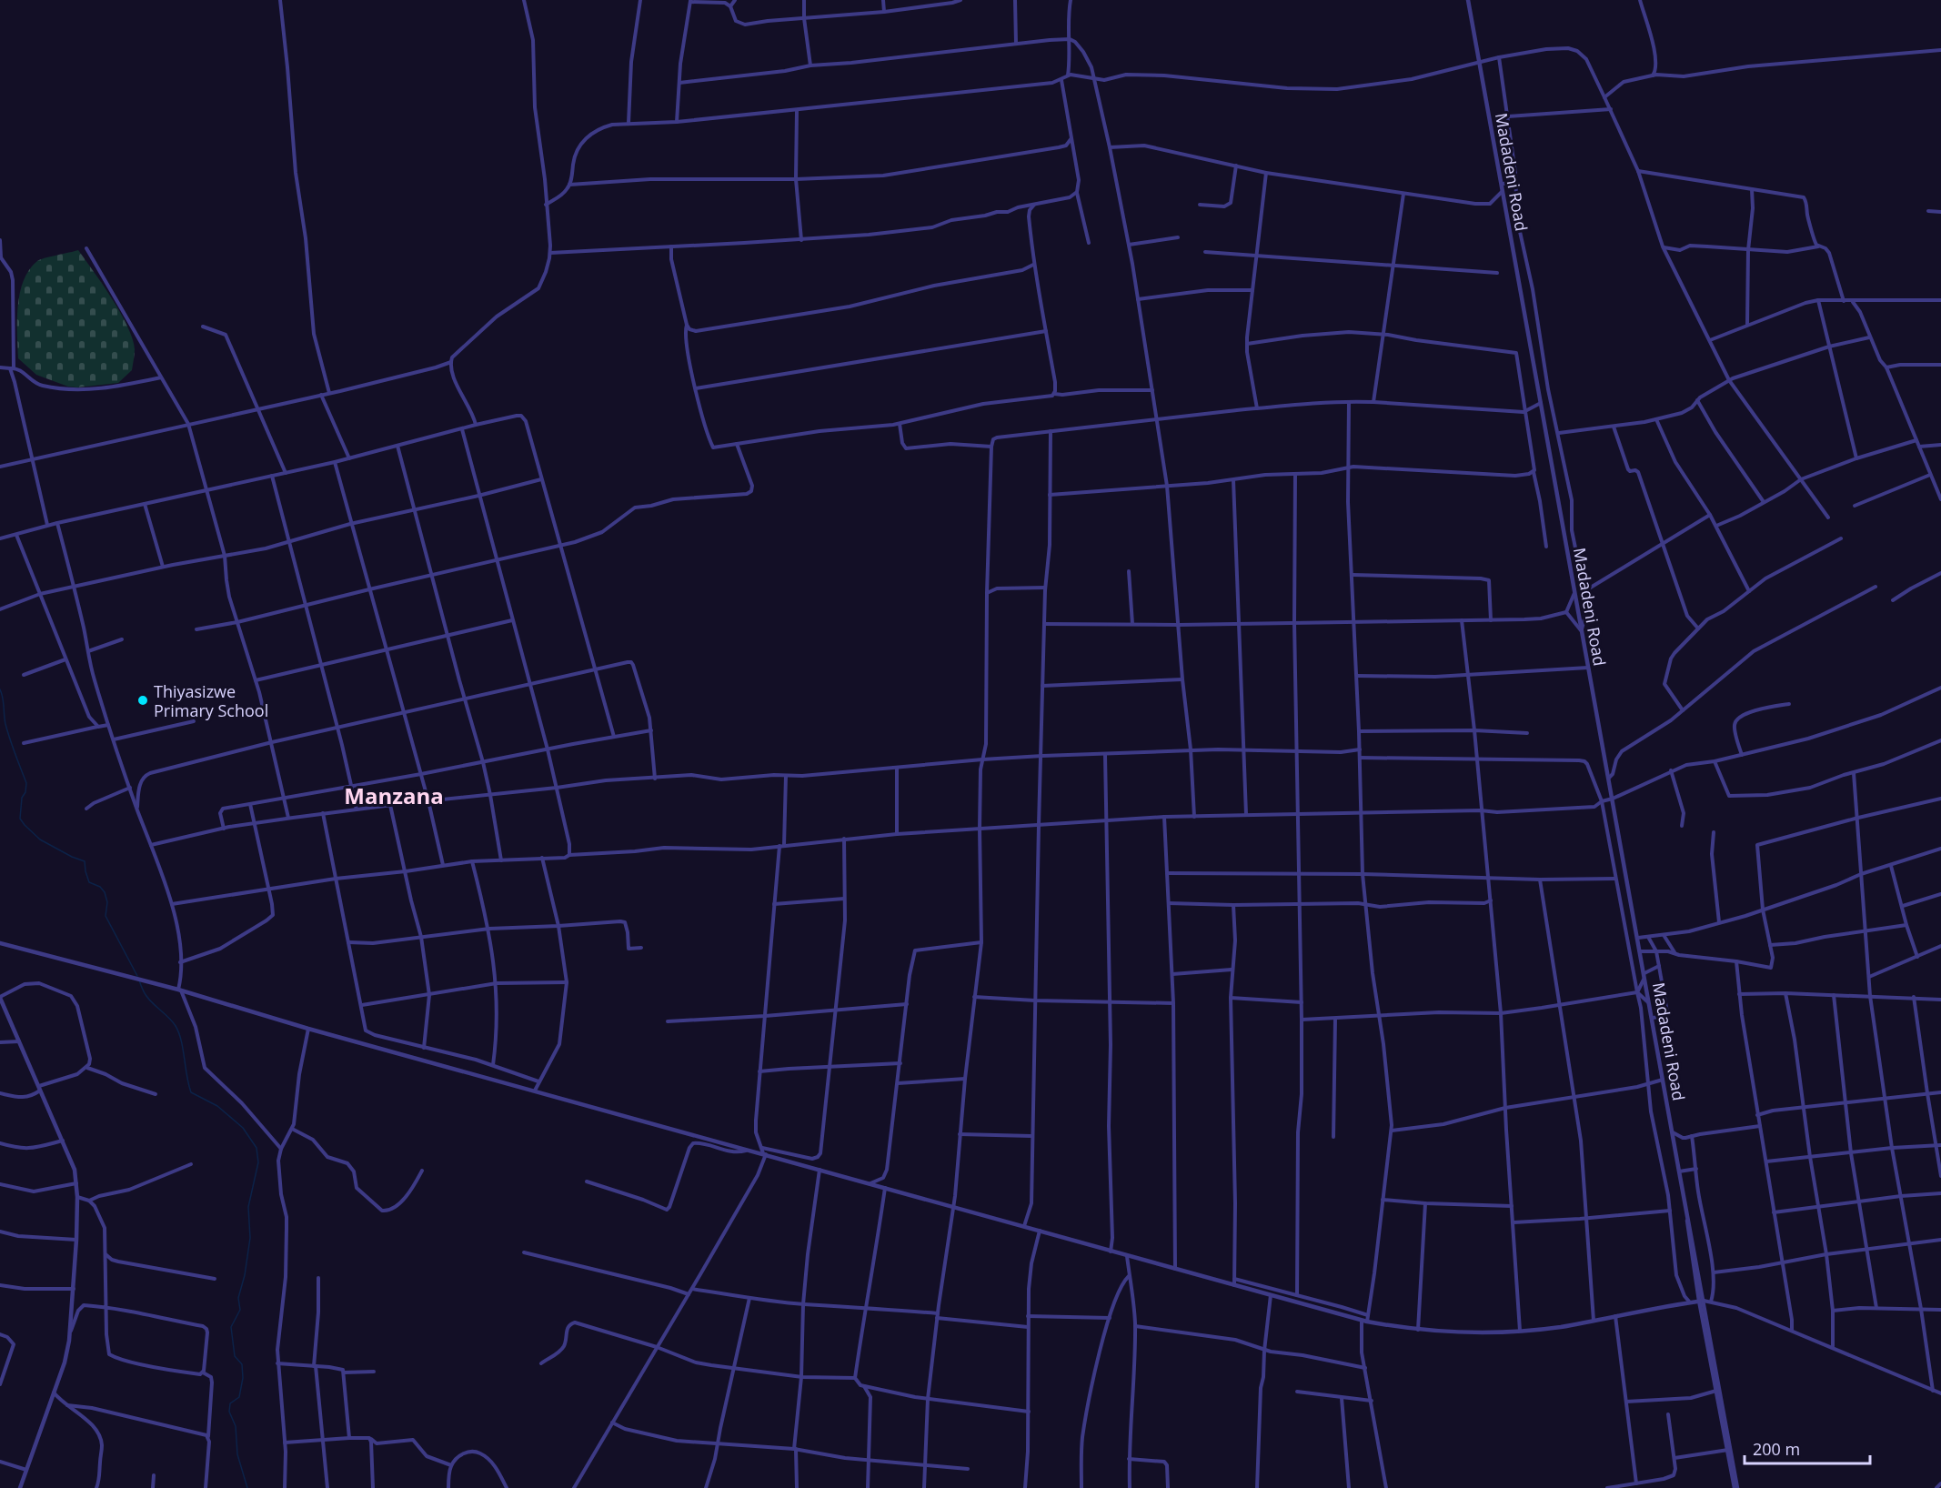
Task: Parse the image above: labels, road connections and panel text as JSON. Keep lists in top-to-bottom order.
{
  "streets": {
    "street": ["Madadeni Road"]
  },
  "districts": ["Manzana"],
  "places": ["Thiyasizwe Primary School"],
  "scale_bar": "200 m"
}
